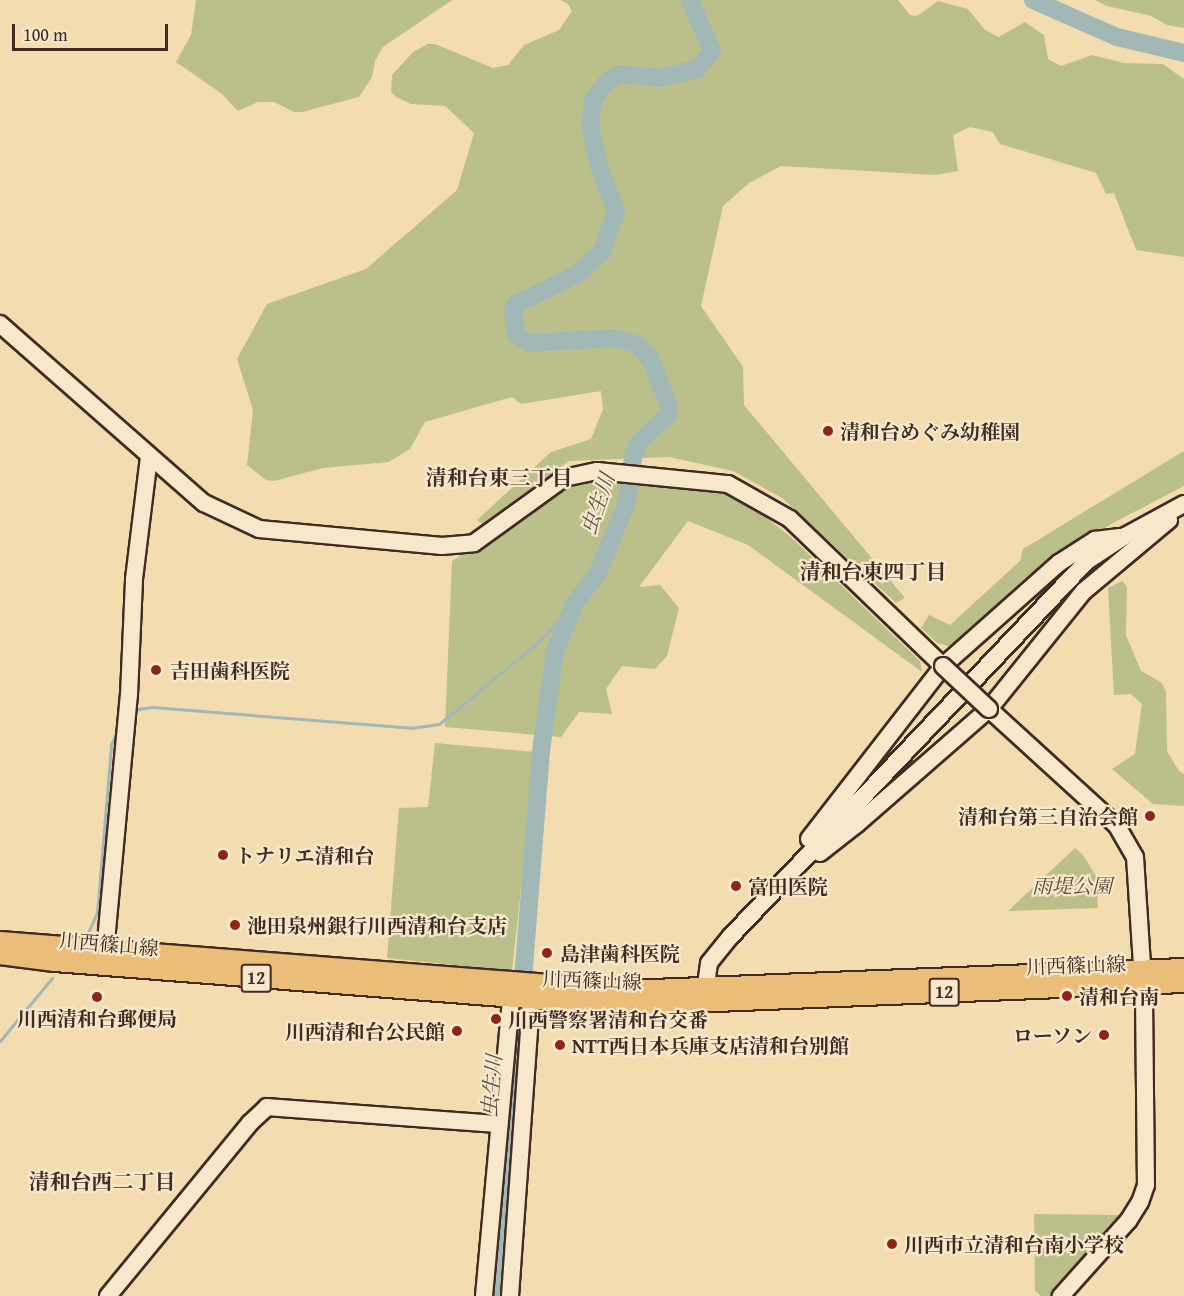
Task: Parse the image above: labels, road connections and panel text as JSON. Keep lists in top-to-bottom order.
{
  "streets": {
    "main road": ["川西篠山線", "12"]
  },
  "districts": ["清和台東三丁目", "清和台東四丁目", "清和台西二丁目"],
  "water": ["虫生川"],
  "parks": ["雨堤公園"],
  "places": [
    "清和台めぐみ幼稚園",
    "吉田歯科医院",
    "清和台第三自治会館",
    "トナリエ清和台",
    "富田医院",
    "池田泉州銀行川西清和台支店",
    "島津歯科医院",
    "清和台南",
    "川西清和台郵便局",
    "川西警察署清和台交番",
    "川西清和台公民館",
    "ローソン",
    "NTT西日本兵庫支店清和台別館",
    "川西市立清和台南小学校"
  ],
  "scale_bar": "100 m"
}
